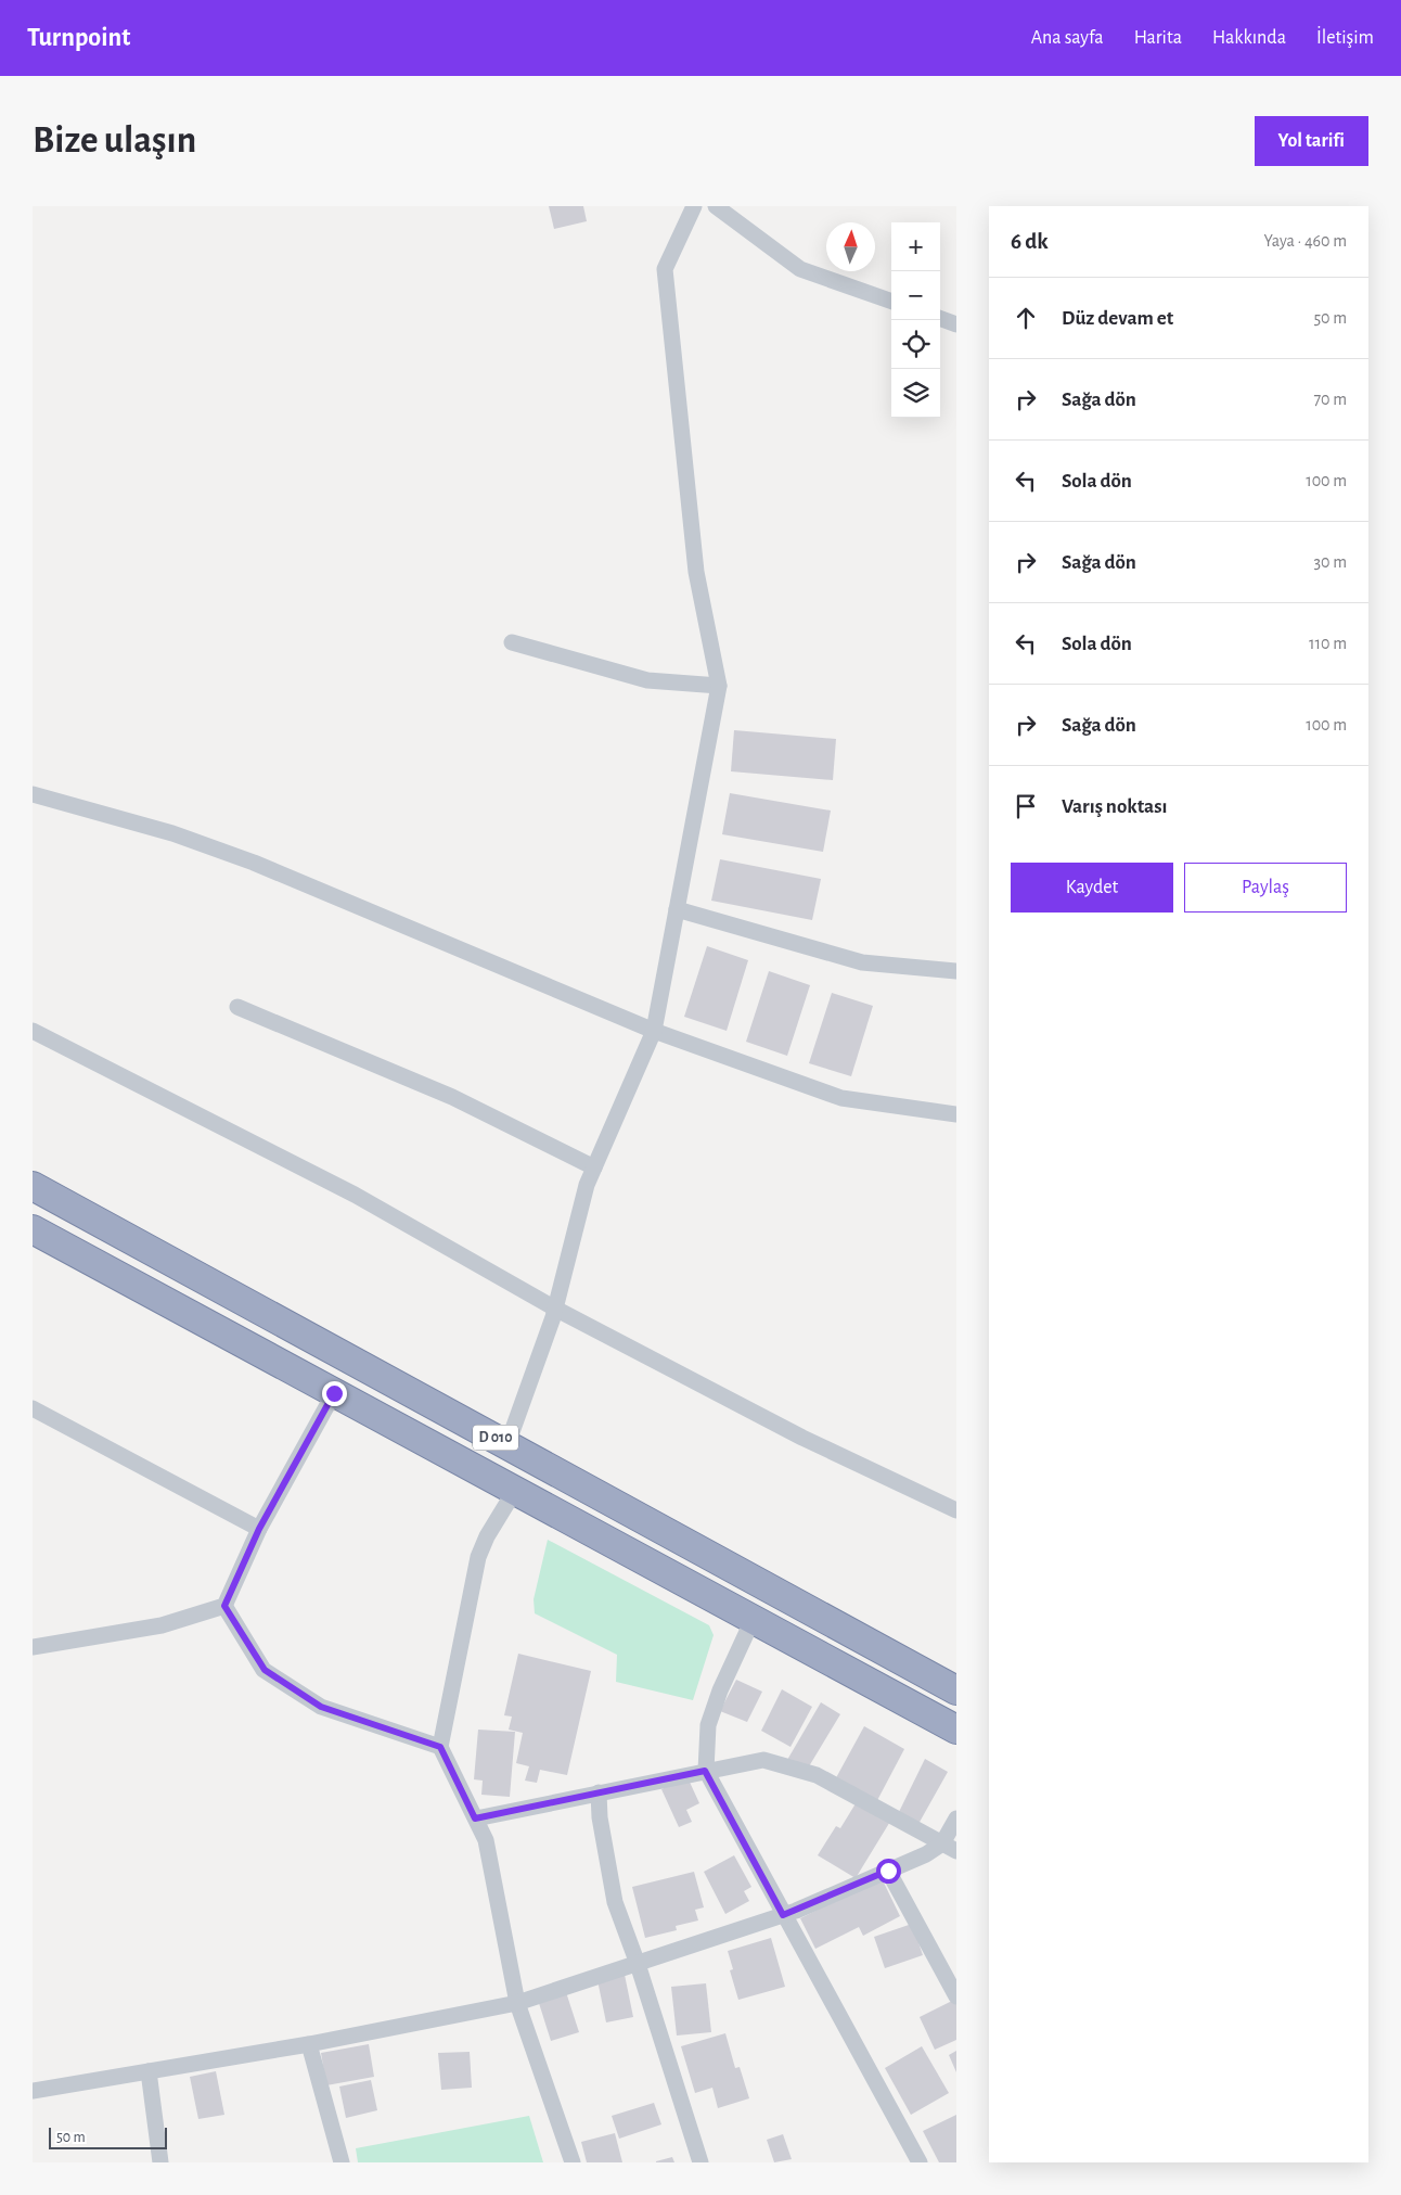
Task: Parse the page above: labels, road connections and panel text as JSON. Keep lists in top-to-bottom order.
{
  "streets": {
    "highway": ["D 010"]
  },
  "scale_bar": "50 m",
  "north": "top",
  "page": {
    "header": "Turnpoint",
    "nav": [
      "Ana sayfa",
      "Harita",
      "Hakkında",
      "İletişim"
    ],
    "buttons": [
      "Yol tarifi",
      ["Kaydet", "Paylaş"]
    ],
    "title": "Bize ulaşın",
    "heading": ["6 dk", "Yaya · 460 m"],
    "map_buttons": ["+", "−"],
    "list": [
      ["Düz devam et", "50 m"],
      ["Sağa dön", "70 m"],
      ["Sola dön", "100 m"],
      ["Sağa dön", "30 m"],
      ["Sola dön", "110 m"],
      ["Sağa dön", "100 m"],
      "Varış noktası"
    ],
    "scale": "50 m"
  }
}
